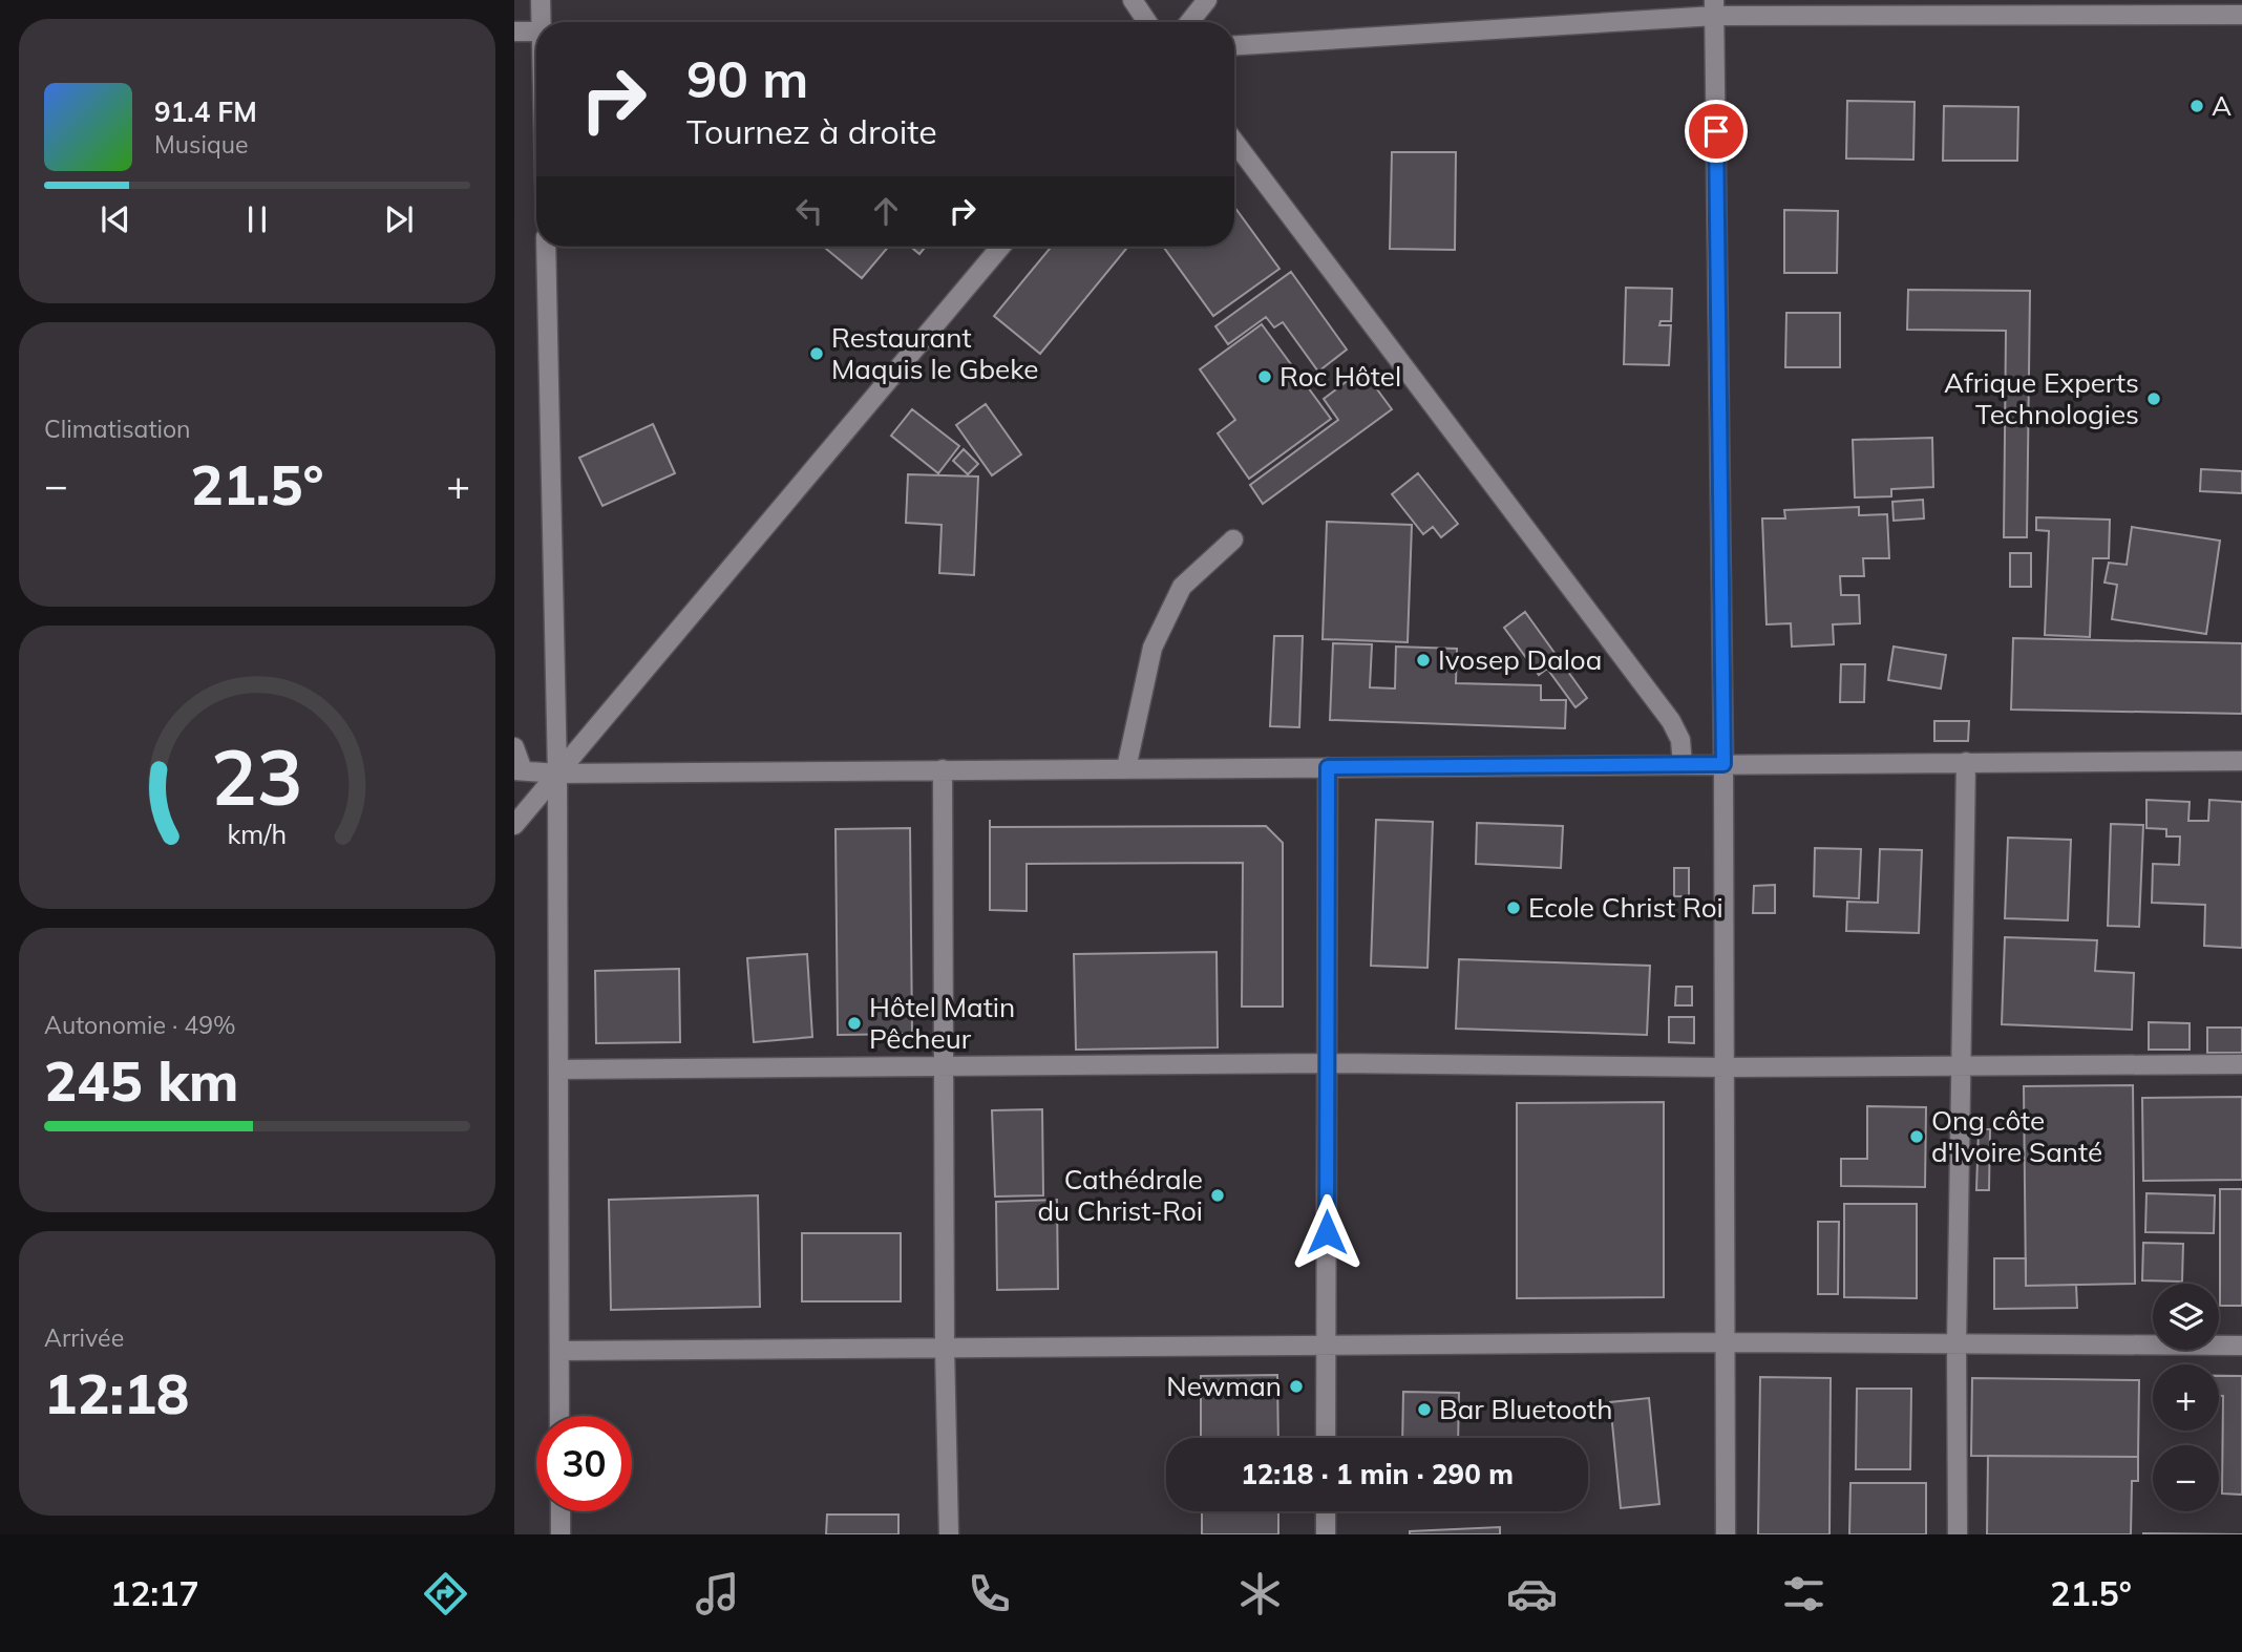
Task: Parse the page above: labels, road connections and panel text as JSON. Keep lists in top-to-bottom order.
{
  "places": [
    "A",
    "Restaurant Maquis le Gbeke",
    "Roc Hôtel",
    "Afrique Experts Technologies",
    "Ivosep Daloa",
    "Ecole Christ Roi",
    "Hôtel Matin Pêcheur",
    "Ong côte d'Ivoire Santé",
    "Cathédrale du Christ-Roi",
    "Newman",
    "Bar Bluetooth"
  ],
  "page": {
    "turn": ["90 m", "Tournez à droite"],
    "song": ["91.4 FM", "Musique"],
    "tile": [
      "Climatisation",
      ["Autonomie · 49%", "245 km"],
      ["Arrivée", "12:18"]
    ],
    "heat": ["−", "21.5°", "+"],
    "map_buttons": ["+", "−"],
    "limit": "30",
    "trip": "12:18 · 1 min · 290 m",
    "tabs": ["12:17", "21.5°"],
    "gauge": ["23", "km/h"]
  }
}
